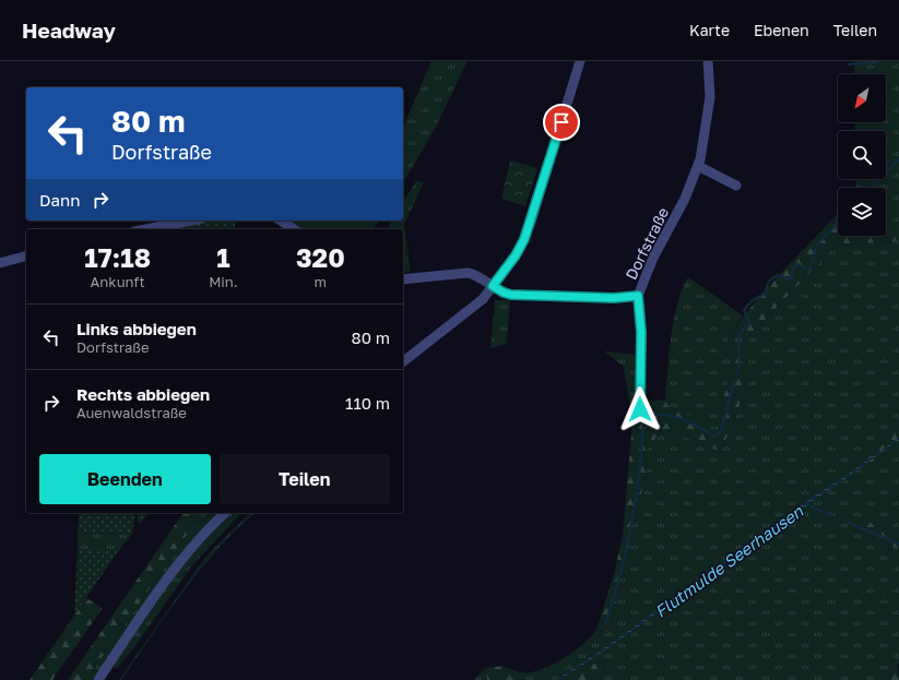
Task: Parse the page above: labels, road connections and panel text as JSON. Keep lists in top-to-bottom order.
{
  "streets": {
    "street": ["Dorfstraße"]
  },
  "water": ["Flutmulde Seerhausen"],
  "north": "bottom left",
  "page": {
    "header": "Headway",
    "nav": ["Karte", "Ebenen", "Teilen"],
    "turn": ["80 m", "Dorfstraße"],
    "then": "Dann",
    "eta": [
      "17:18",
      "Ankunft",
      "1",
      "Min.",
      "320",
      "m"
    ],
    "list": [
      {
        "name": "Links abbiegen",
        "note": "Dorfstraße",
        "value": "80 m"
      },
      {
        "name": "Rechts abbiegen",
        "note": "Auenwaldstraße",
        "value": "110 m"
      }
    ],
    "buttons": ["Beenden", "Teilen"]
  }
}
